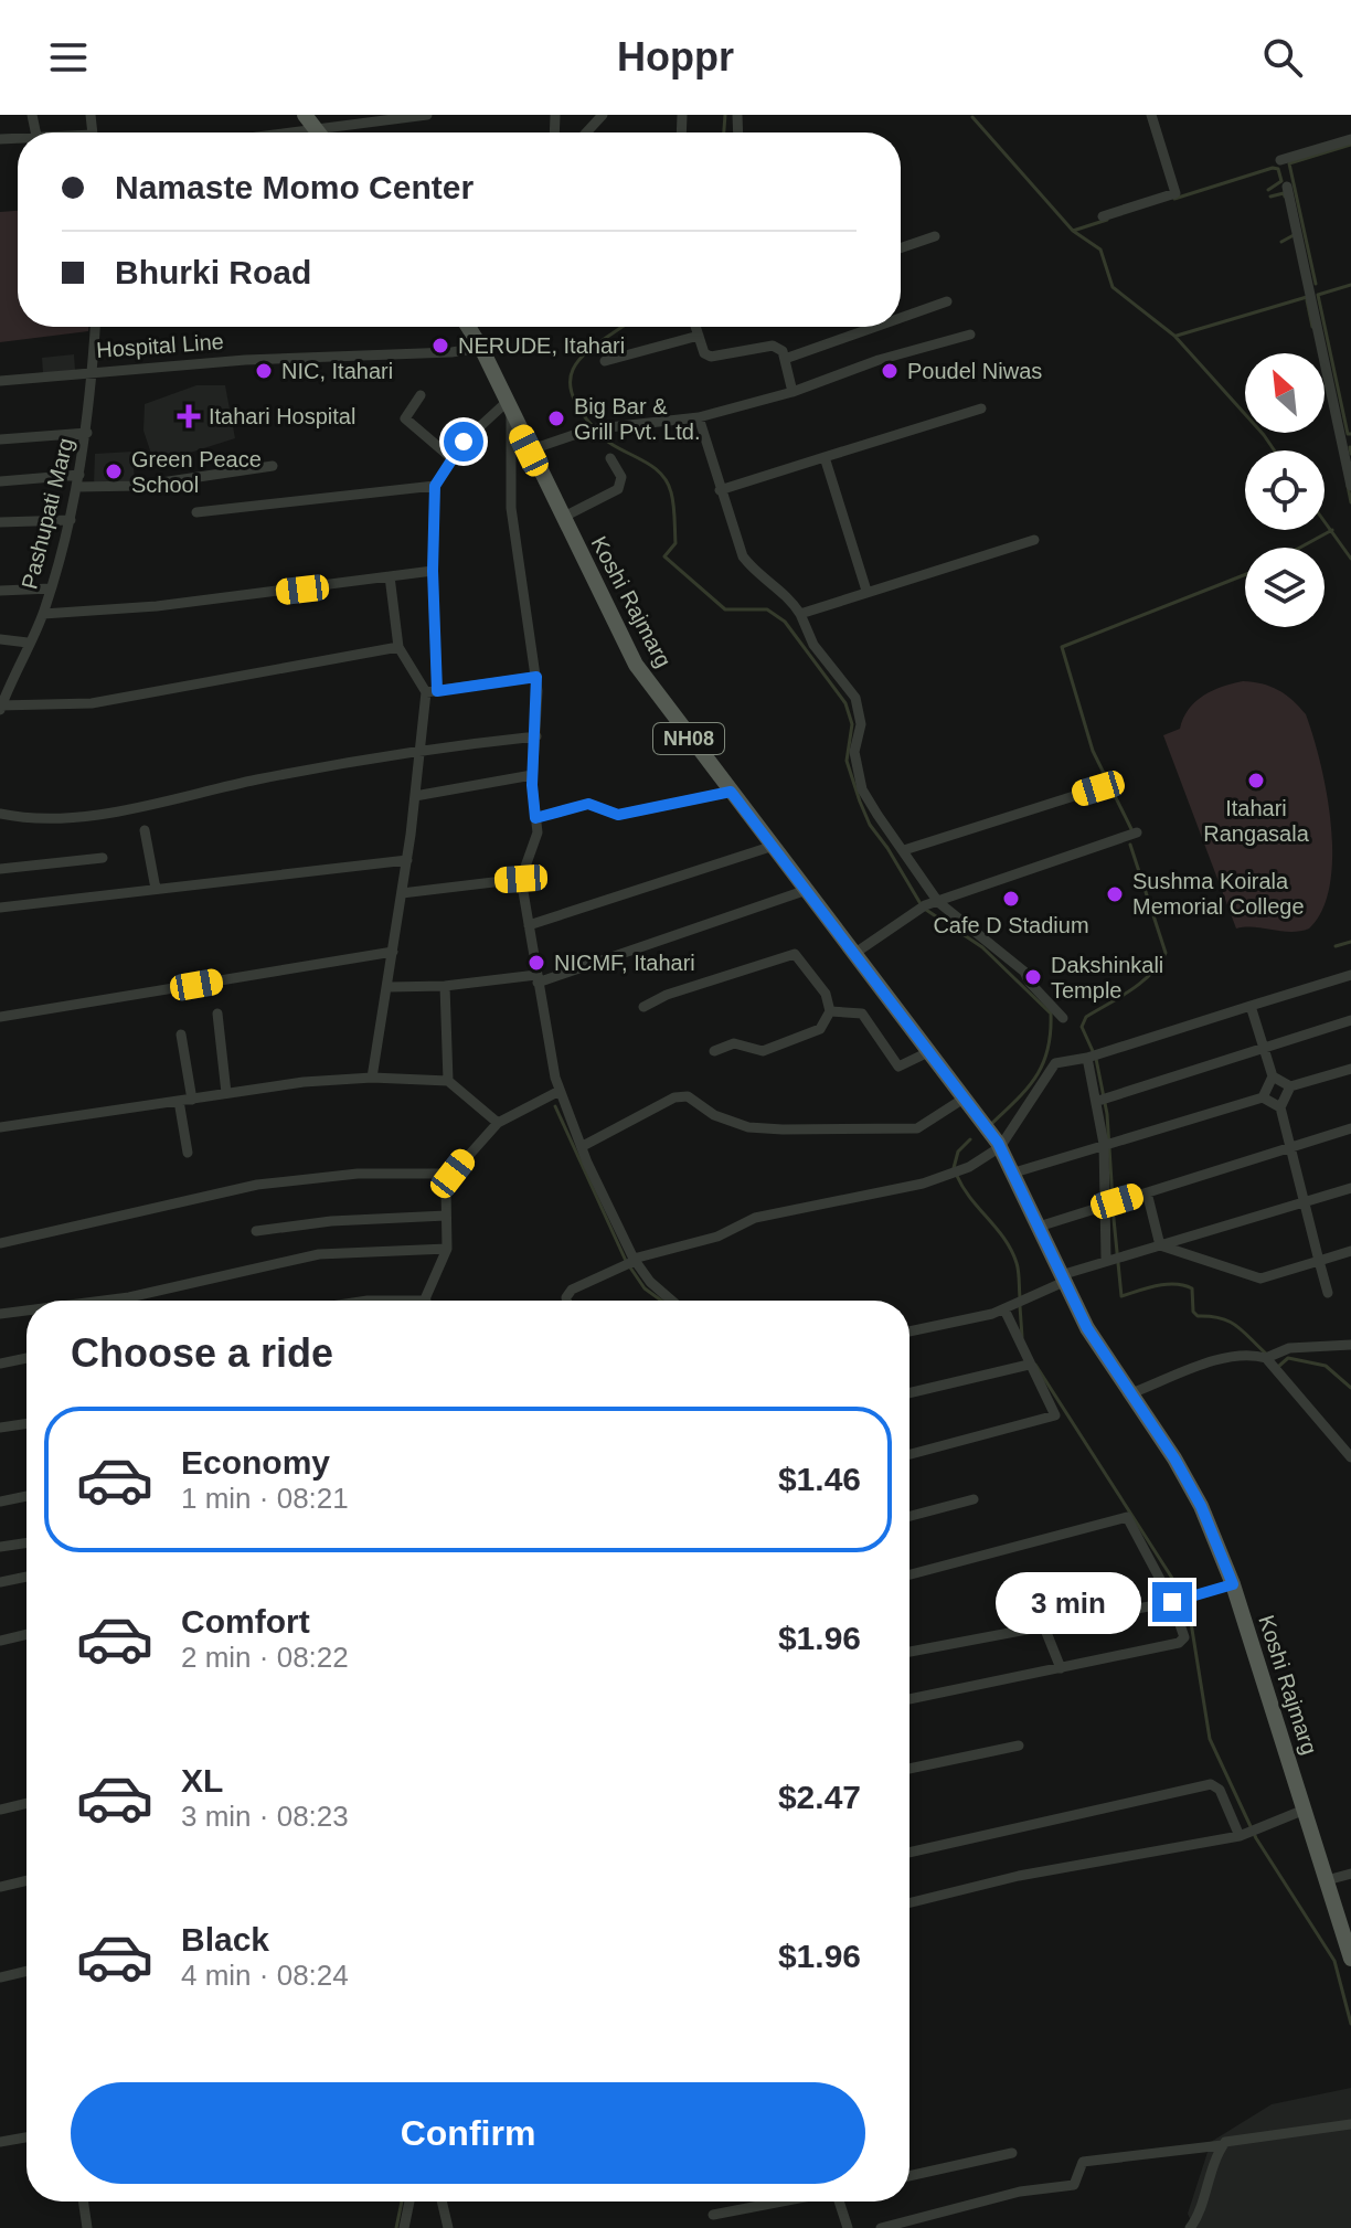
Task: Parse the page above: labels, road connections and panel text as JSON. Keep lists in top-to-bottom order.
{
  "streets": {
    "main road": ["Koshi Rajmarg", "NH08"],
    "street": ["Hospital Line", "Pashupati Marg"]
  },
  "crossings": [
    ["Hospital Line", "Pashupati Marg"],
    ["Hospital Line", "Koshi Rajmarg"]
  ],
  "places": {
    "other": [
      "NERUDE, Itahari",
      "NIC, Itahari",
      "Poudel Niwas",
      "Big Bar & Grill Pvt. Ltd.",
      "Green Peace School",
      "Itahari Rangasala",
      "Sushma Koirala Memorial College",
      "Cafe D Stadium",
      "NICMF, Itahari",
      "Dakshinkali Temple"
    ],
    "health": ["Itahari Hospital"]
  },
  "north": "top left",
  "page": {
    "header": "Hoppr",
    "banner": ["Namaste Momo Center", "Bhurki Road"],
    "heading": "Choose a ride",
    "list": [
      {
        "name": "Economy",
        "note": "1 min · 08:21",
        "value": "$1.46"
      },
      {
        "name": "Comfort",
        "note": "2 min · 08:22",
        "value": "$1.96"
      },
      {
        "name": "XL",
        "note": "3 min · 08:23",
        "value": "$2.47"
      },
      {
        "name": "Black",
        "note": "4 min · 08:24",
        "value": "$1.96"
      }
    ],
    "bubble": "3 min",
    "buttons": "Confirm"
  }
}
